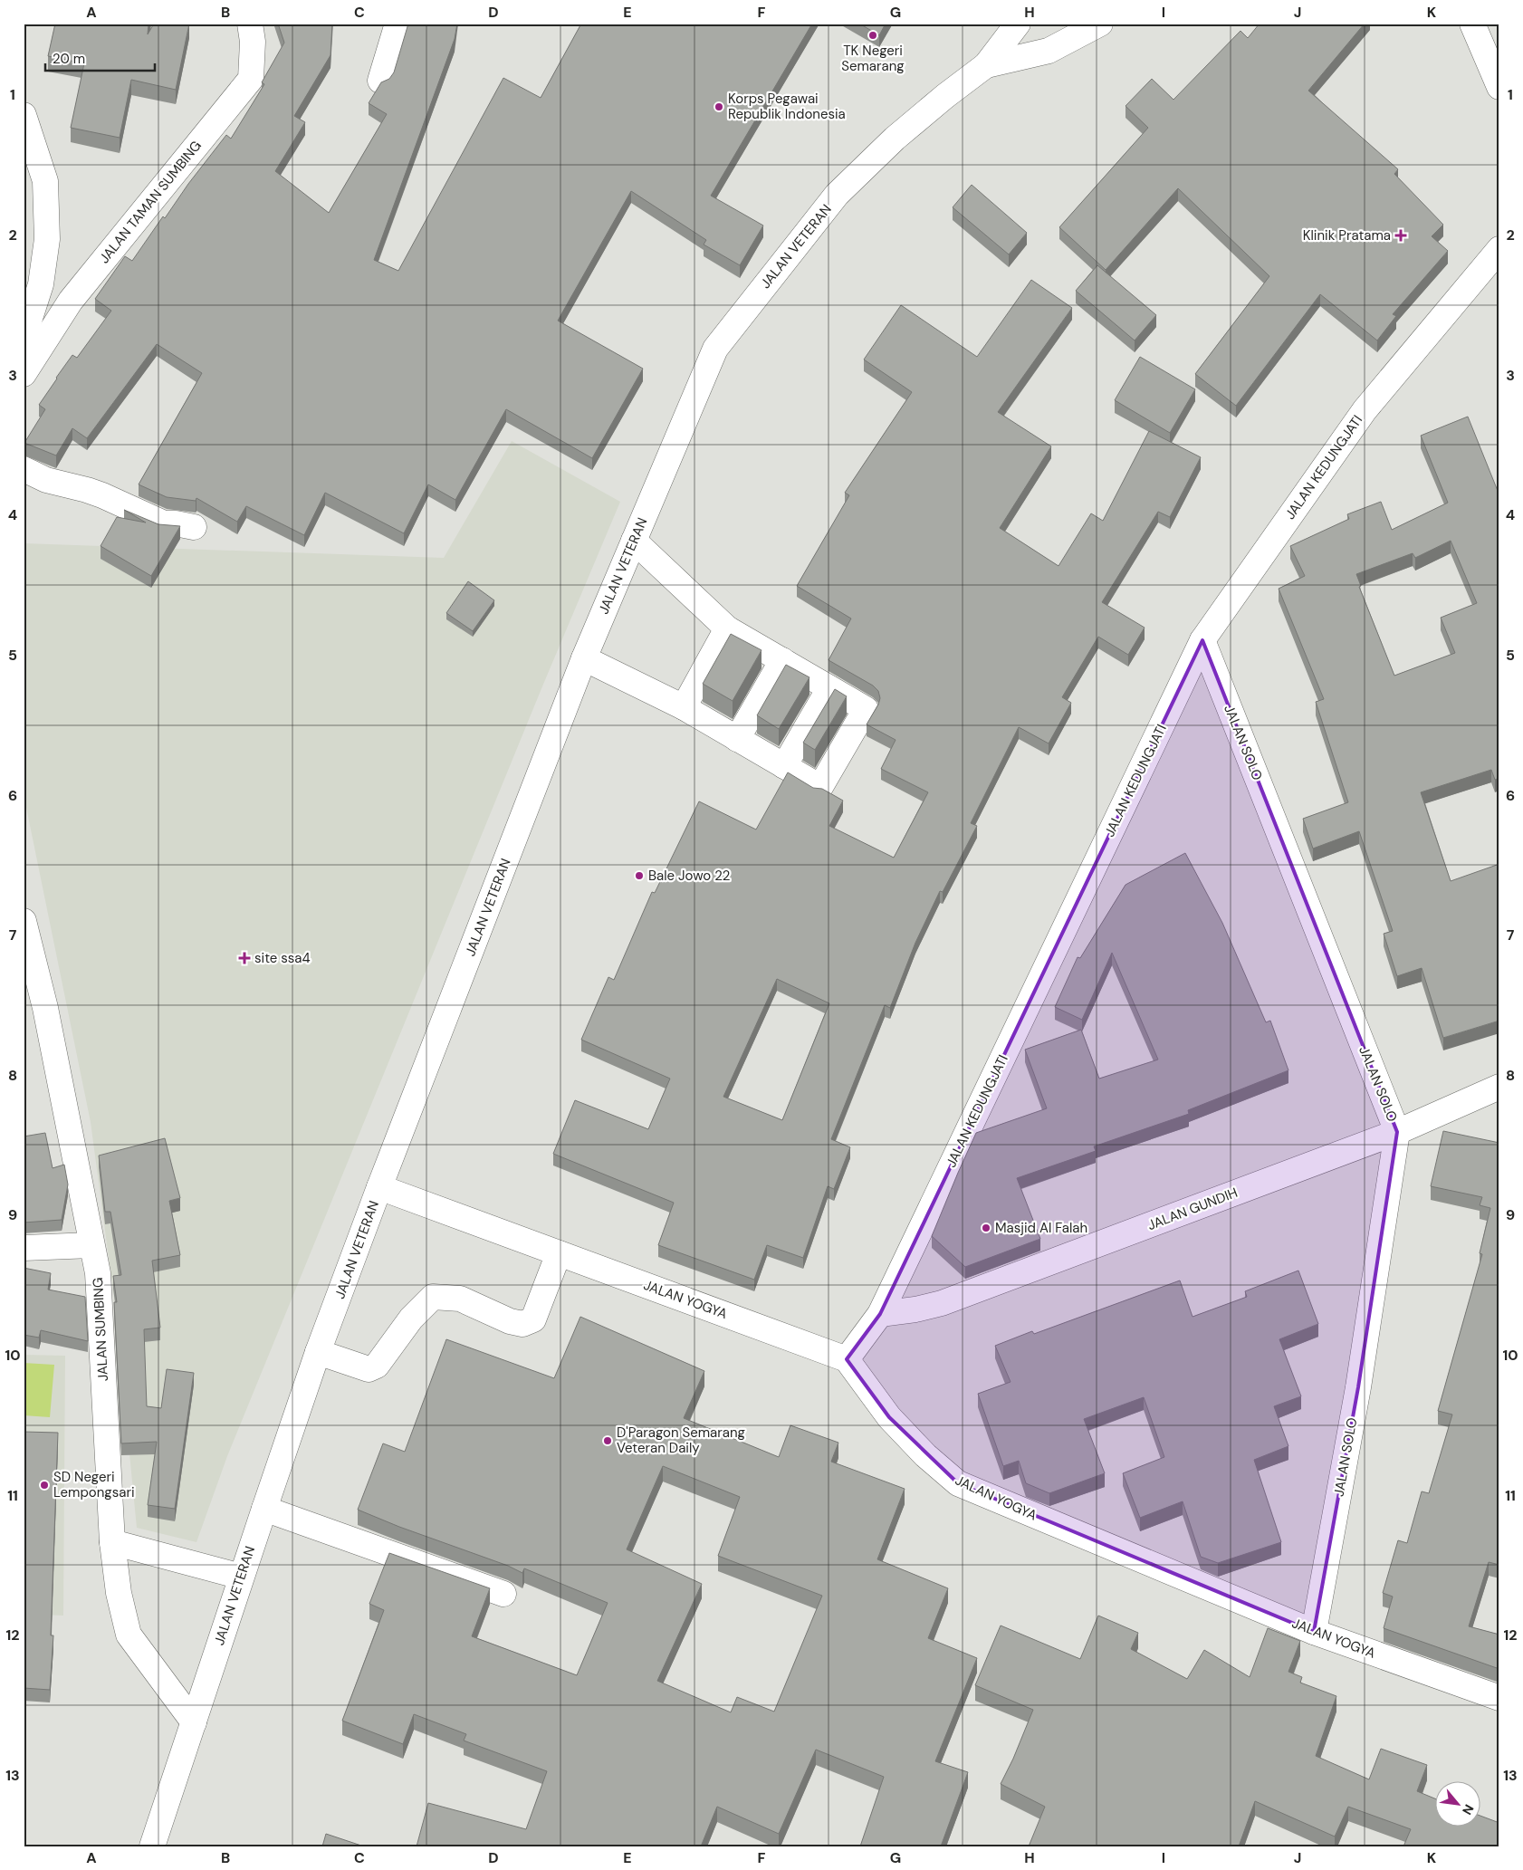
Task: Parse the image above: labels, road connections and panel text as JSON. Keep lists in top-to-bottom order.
{
  "streets": {
    "street": [
      "JALAN TAMAN SUMBING",
      "JALAN VETERAN",
      "JALAN KEDUNGJATI",
      "JALAN SOLO",
      "JALAN GUNDIH",
      "JALAN YOGYA",
      "JALAN SUMBING"
    ]
  },
  "crossings": [
    ["JALAN VETERAN", "JALAN YOGYA"],
    ["JALAN VETERAN", "JALAN SUMBING"],
    ["JALAN KEDUNGJATI", "JALAN SOLO"],
    ["JALAN KEDUNGJATI", "JALAN GUNDIH"],
    ["JALAN KEDUNGJATI", "JALAN YOGYA"],
    ["JALAN SOLO", "JALAN GUNDIH"],
    ["JALAN SOLO", "JALAN YOGYA"]
  ],
  "places": {
    "other": [
      "TK Negeri Semarang",
      "Korps Pegawai Republik Indonesia",
      "Bale Jowo 22",
      "Masjid Al Falah",
      "D'Paragon Semarang Veteran Daily",
      "SD Negeri Lempongsari"
    ],
    "health": ["Klinik Pratama", "site ssa4"]
  },
  "scale_bar": "20 m",
  "north": "bottom right",
  "grid": {
    "columns": [
      "A",
      "B",
      "C",
      "D",
      "E",
      "F",
      "G",
      "H",
      "I",
      "J",
      "K"
    ],
    "rows": [
      "1",
      "2",
      "3",
      "4",
      "5",
      "6",
      "7",
      "8",
      "9",
      "10",
      "11",
      "12",
      "13"
    ]
  }
}
